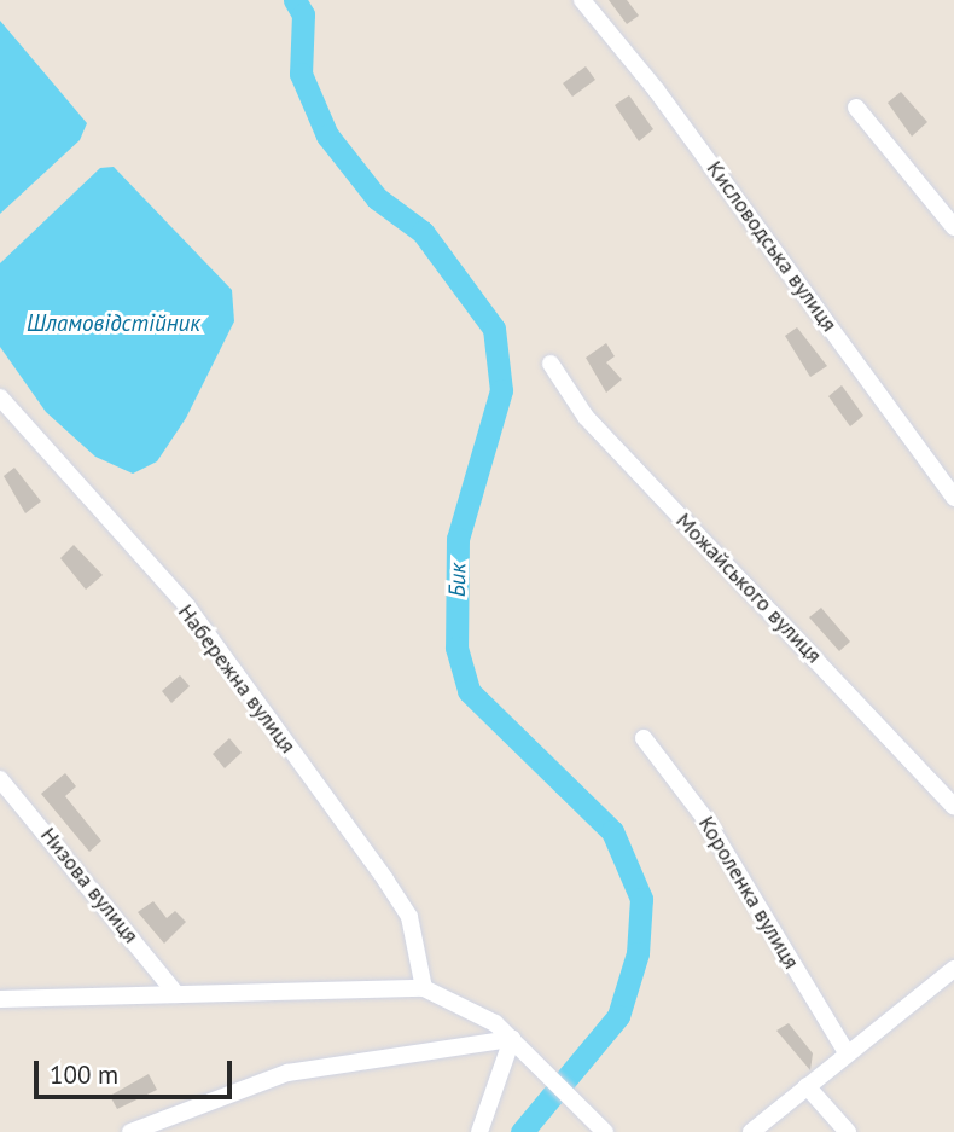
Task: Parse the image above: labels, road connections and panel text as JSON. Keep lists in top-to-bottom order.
{
  "streets": {
    "street": [
      "Кисловодська вулиця",
      "Можайського вулиця",
      "Набережна вулиця",
      "Низова вулиця",
      "Короленка вулиця"
    ]
  },
  "water": ["Шламовідстійник", "Бик"],
  "scale_bar": "100 m"
}
